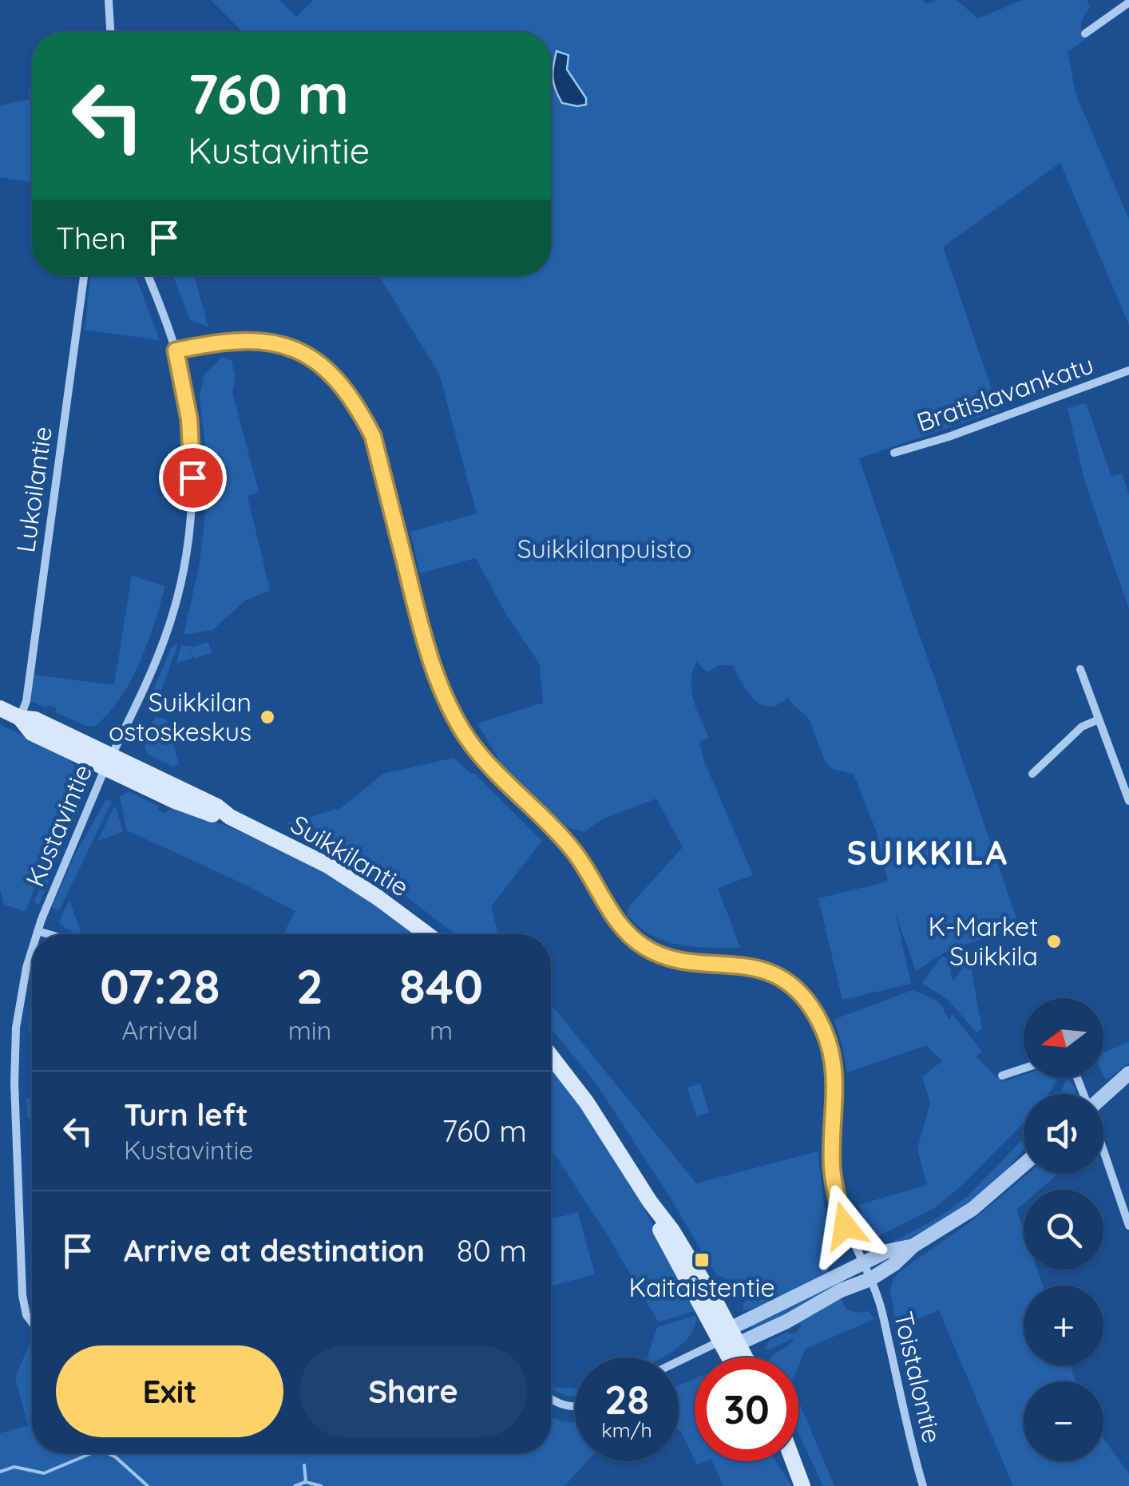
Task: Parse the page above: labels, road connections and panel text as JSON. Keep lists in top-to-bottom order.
{
  "streets": {
    "main road": ["Suikkilantie"],
    "street": [
      "Bratislavankatu",
      "Lukoilantie",
      "Kustavintie",
      "Toistalontie"
    ]
  },
  "crossings": [
    ["Lukoilantie", "Suikkilantie"],
    ["Kustavintie", "Suikkilantie"],
    ["Kustavintie", "Toistalontie"]
  ],
  "districts": ["SUIKKILA"],
  "parks": ["Suikkilanpuisto"],
  "places": {
    "other": ["Suikkilan ostoskeskus", "K-Market Suikkila"],
    "transit": ["Kaitaistentie"]
  },
  "north": "left",
  "page": {
    "turn": ["760 m", "Kustavintie"],
    "then": "Then",
    "eta": [
      "07:28",
      "Arrival",
      "2",
      "min",
      "840",
      "m"
    ],
    "map_buttons": ["+", "−"],
    "list": [
      {
        "name": "Turn left",
        "note": "Kustavintie",
        "value": "760 m"
      },
      {
        "name": "Arrive at destination",
        "value": "80 m"
      }
    ],
    "buttons": ["Exit", "Share"],
    "speed": "28 km/h",
    "limit": "30"
  }
}
